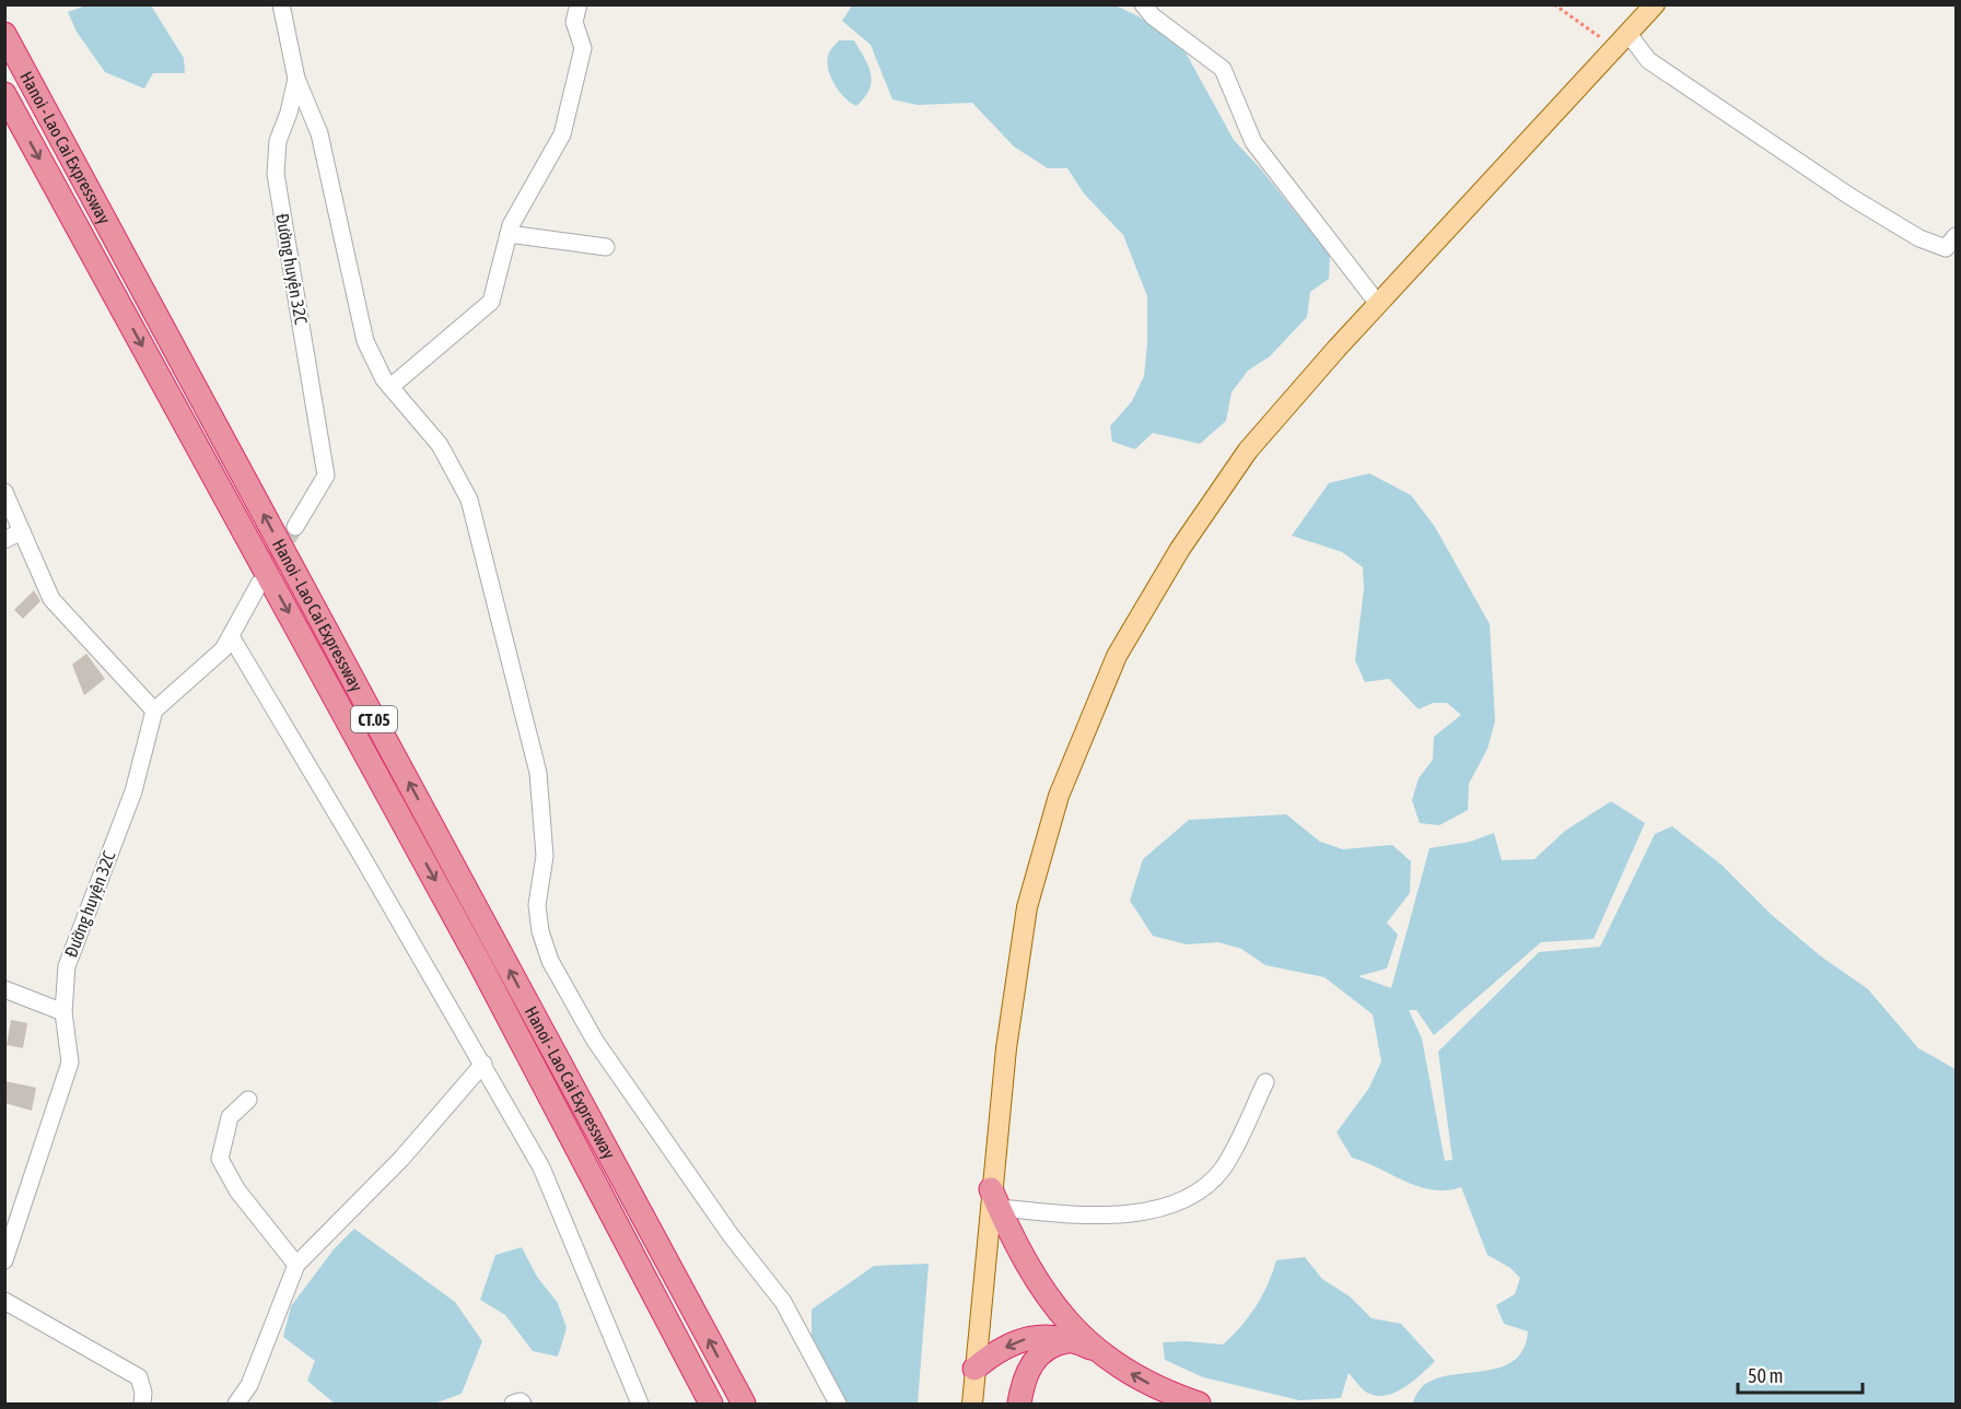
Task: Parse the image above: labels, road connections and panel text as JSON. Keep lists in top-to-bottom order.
{
  "streets": {
    "highway": ["Hanoi - Lao Cai Expressway", "CT.05"],
    "street": ["Đường huyện 32C"]
  },
  "scale_bar": "50 m"
}
